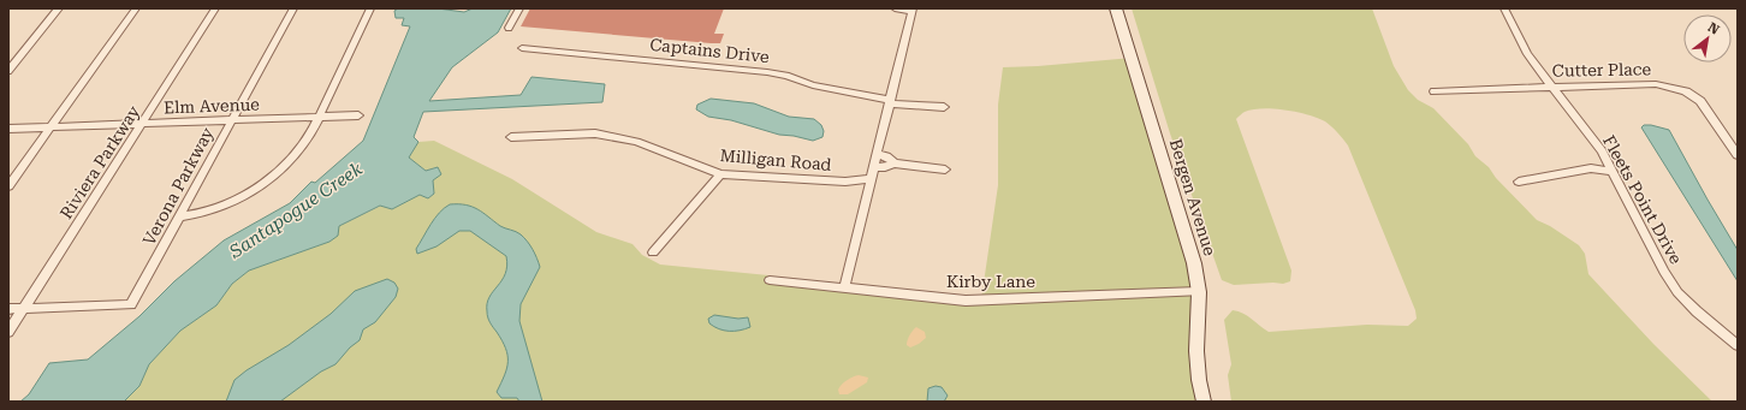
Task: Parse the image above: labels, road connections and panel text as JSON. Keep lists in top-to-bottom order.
{
  "streets": {
    "main road": ["Bergen Avenue"],
    "street": [
      "Captains Drive",
      "Cutter Place",
      "Elm Avenue",
      "Milligan Road",
      "Riviera Parkway",
      "Verona Parkway",
      "Fleets Point Drive",
      "Kirby Lane"
    ]
  },
  "crossings": [
    ["Cutter Place", "Fleets Point Drive"],
    ["Elm Avenue", "Riviera Parkway"],
    ["Elm Avenue", "Verona Parkway"],
    ["Riviera Parkway", "Verona Parkway"],
    ["Bergen Avenue", "Kirby Lane"]
  ],
  "water": ["Santapogue Creek"],
  "north": "top right"
}
